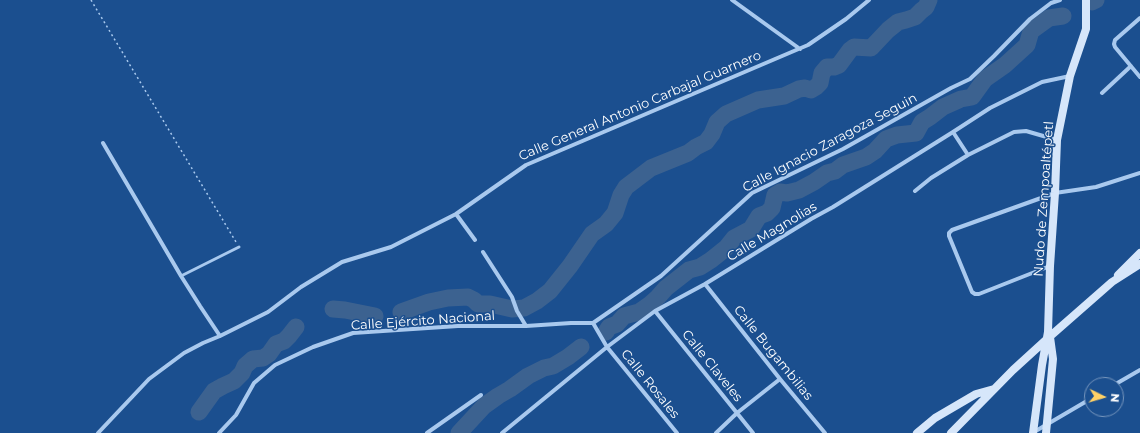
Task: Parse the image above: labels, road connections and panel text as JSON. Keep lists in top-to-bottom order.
{
  "streets": {
    "street": [
      "Calle General Antonio Carbajal Guarnero",
      "Calle Ignacio Zaragoza Seguin",
      "Nudo de Zempoaltépetl",
      "Calle Magnolias",
      "Calle Ejército Nacional",
      "Calle Bugambilias",
      "Calle Claveles",
      "Calle Rosales"
    ]
  },
  "crossings": [
    ["Calle Ignacio Zaragoza Seguin", "Calle Ejército Nacional"],
    ["Nudo de Zempoaltépetl", "Calle Magnolias"],
    ["Calle Magnolias", "Calle Bugambilias"],
    ["Calle Magnolias", "Calle Claveles"],
    ["Calle Magnolias", "Calle Rosales"]
  ],
  "north": "right"
}
